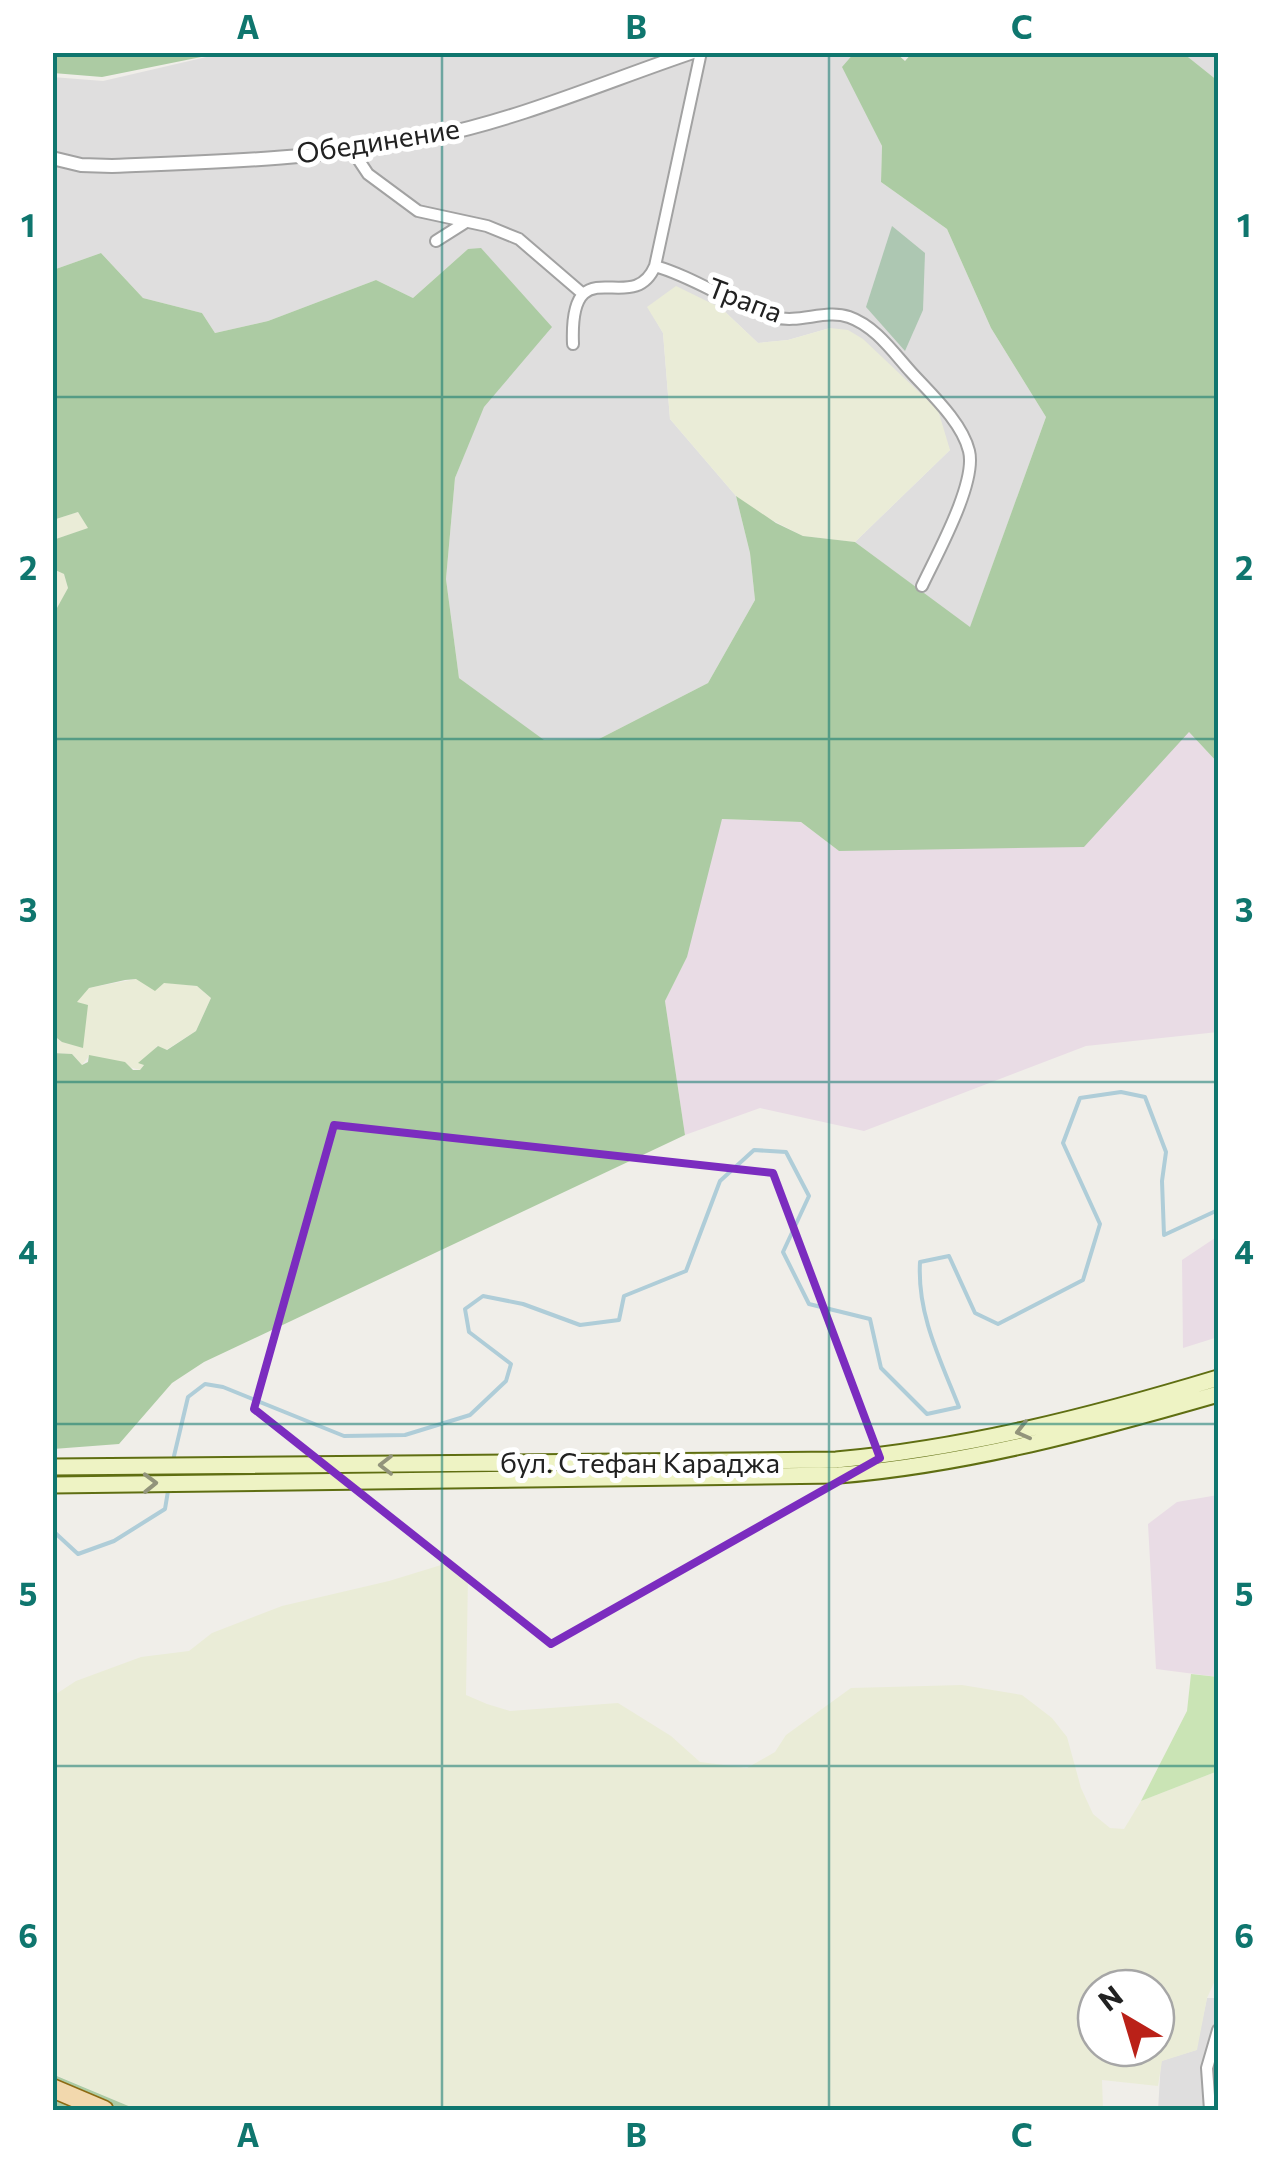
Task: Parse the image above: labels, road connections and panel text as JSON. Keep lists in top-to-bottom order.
{
  "streets": {
    "main road": ["бул. Стефан Караджа"],
    "street": ["Обединение", "Трапа"]
  },
  "north": "top left",
  "grid": {
    "columns": ["A", "B", "C"],
    "rows": [
      "1",
      "2",
      "3",
      "4",
      "5",
      "6"
    ]
  }
}
